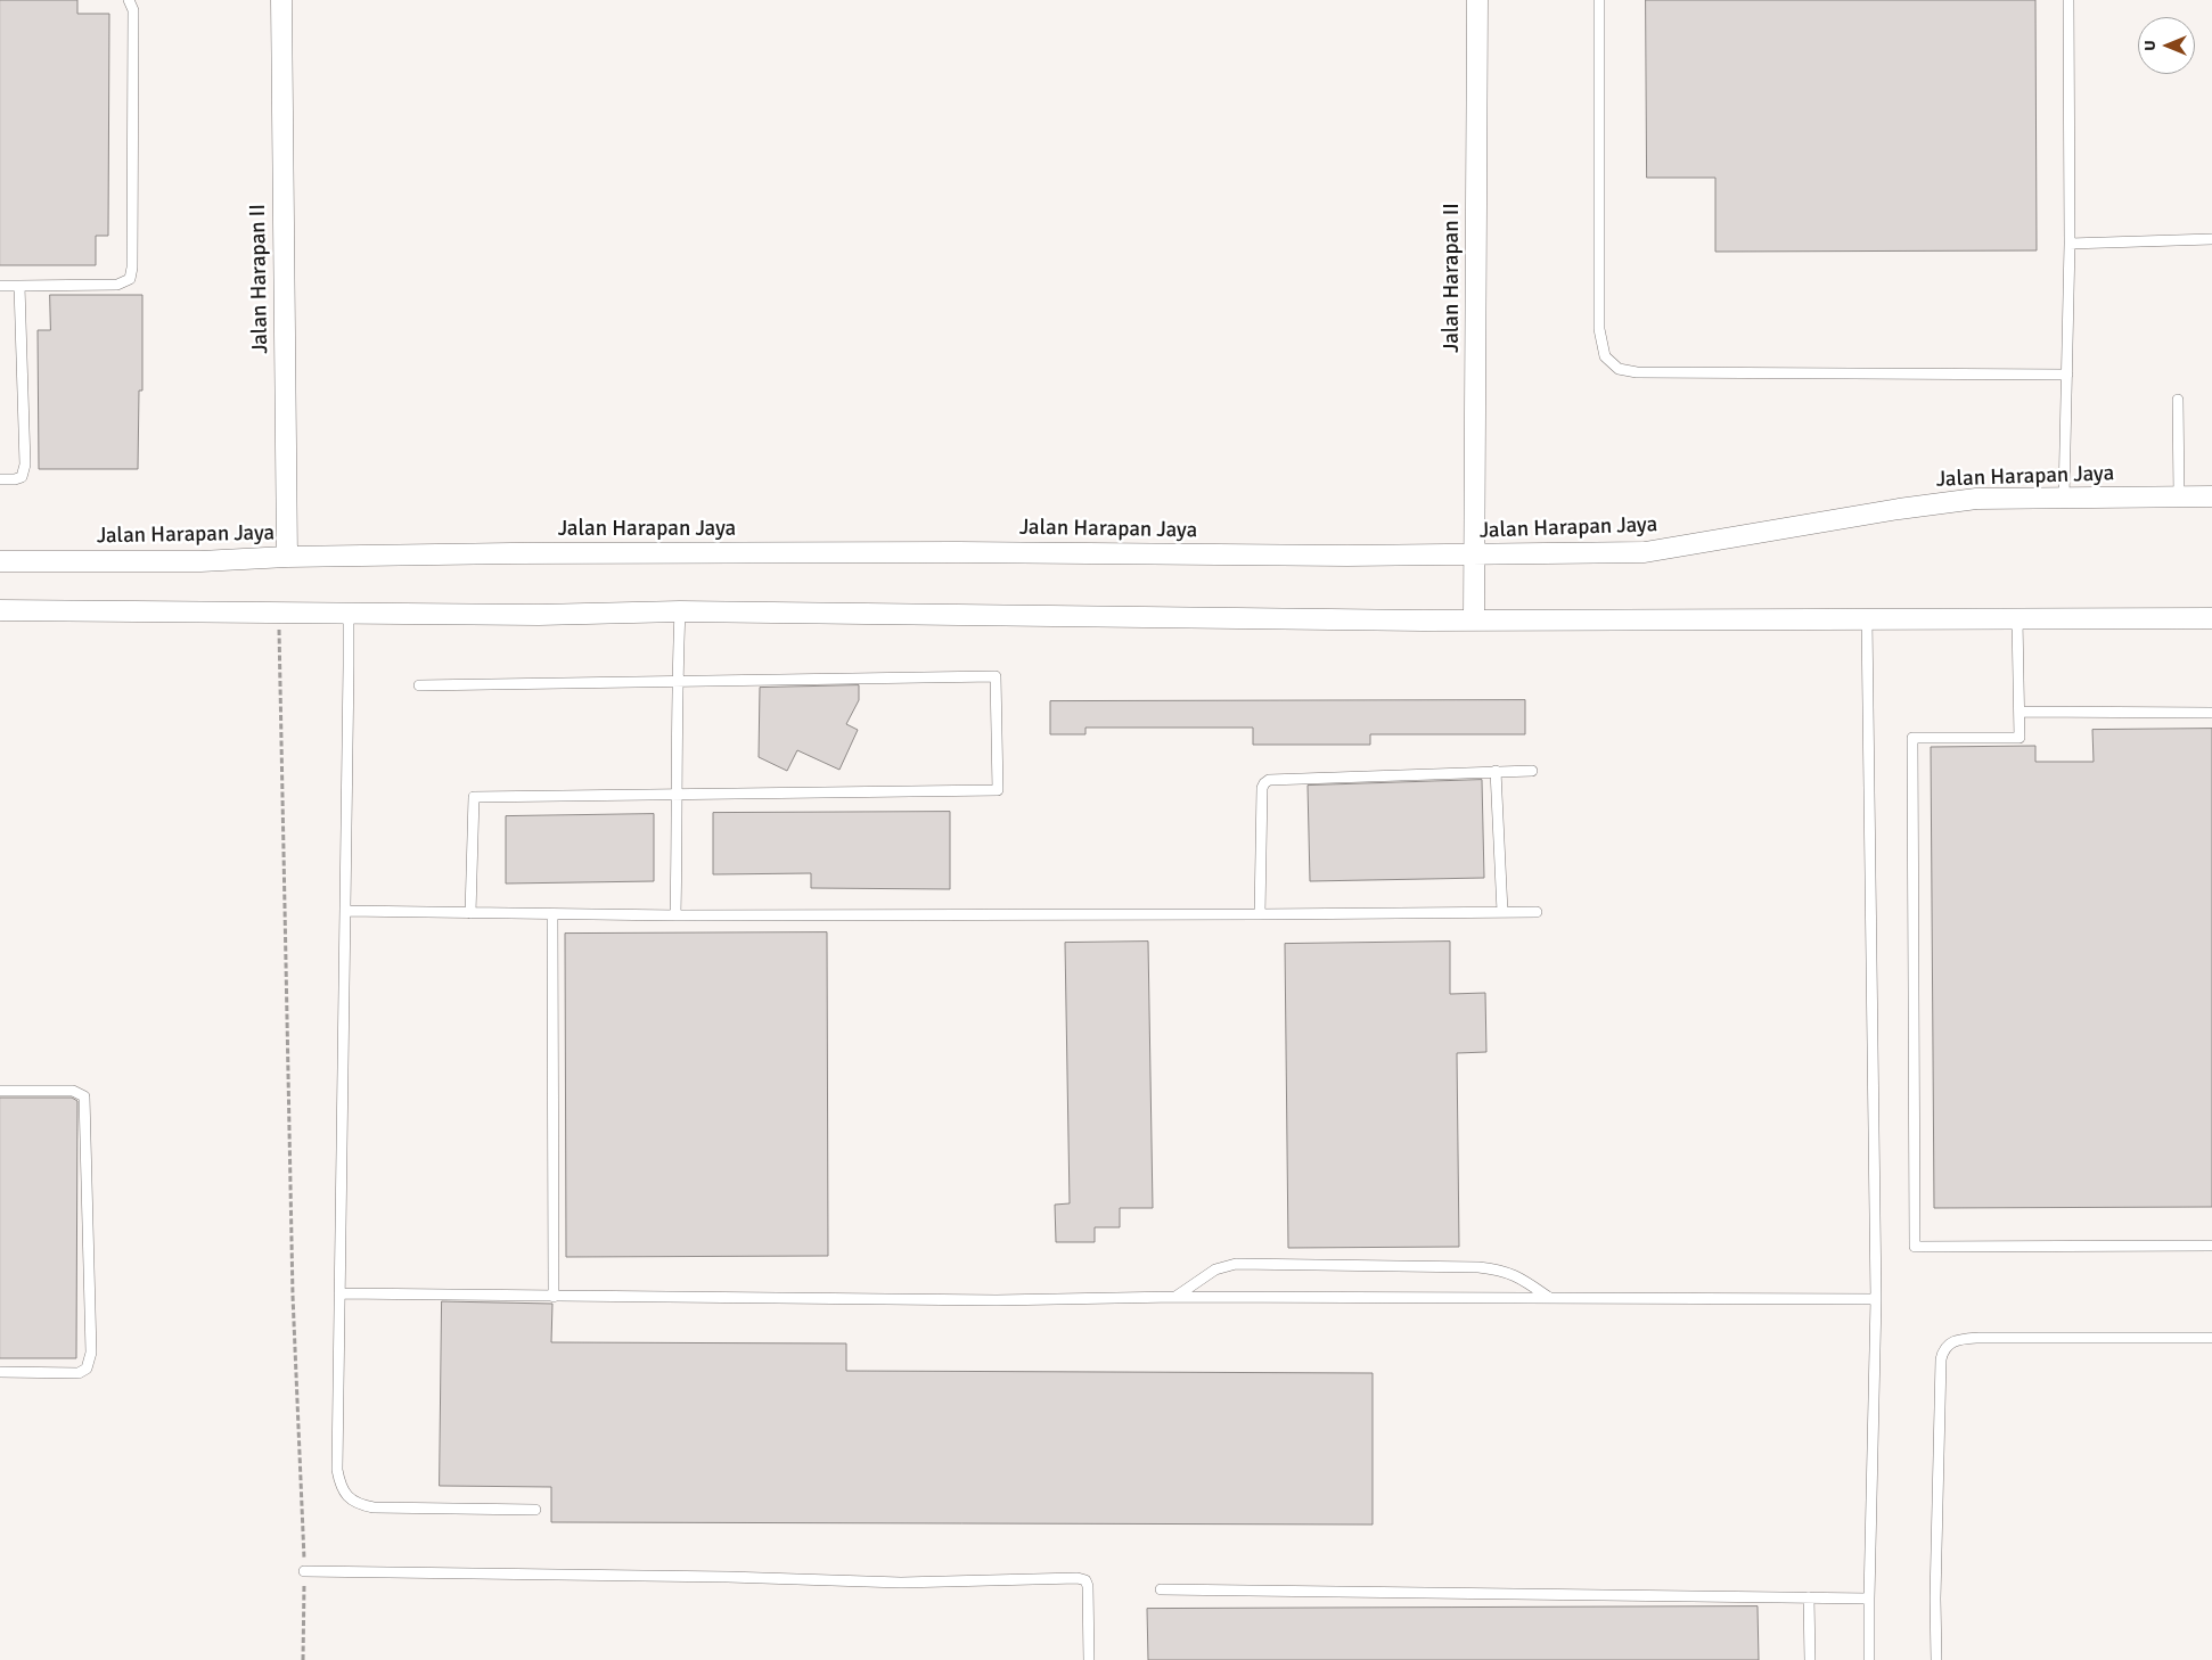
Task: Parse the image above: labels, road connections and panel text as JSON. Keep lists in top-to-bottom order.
{
  "streets": {
    "street": ["Jalan Harapan II", "Jalan Harapan Jaya"]
  },
  "crossings": [
    ["Jalan Harapan II", "Jalan Harapan Jaya"]
  ],
  "north": "left"
}
